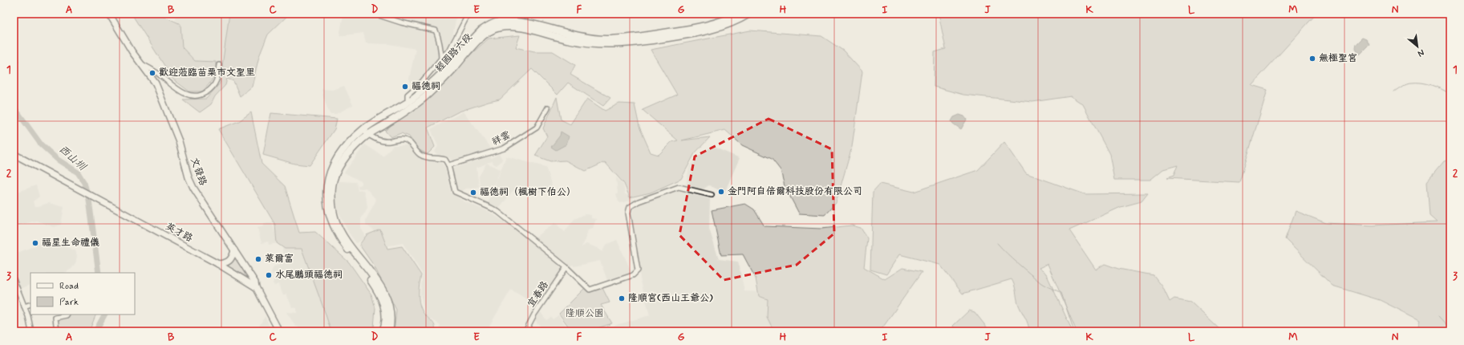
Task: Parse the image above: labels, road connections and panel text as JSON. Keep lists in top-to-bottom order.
{
  "streets": {
    "main road": ["經國路六段"],
    "street": [
      "祥雲",
      "文發路",
      "英才路",
      "宜春路"
    ]
  },
  "crossings": [
    ["文發路", "英才路"]
  ],
  "water": ["西山圳"],
  "parks": ["隆順公園"],
  "places": [
    "無極聖宮",
    "歡迎蒞臨苗栗市文聖里",
    "福德祠",
    "金門阿自倍爾科技股份有限公司",
    "福德祠（楓樹下伯公）",
    "福星生命禮儀",
    "萊爾富",
    "水尾鵬頭福德祠",
    "隆順宮(西山王爺公)"
  ],
  "legend": ["Road", "Park"],
  "north": "bottom right",
  "grid": {
    "columns": [
      "A",
      "B",
      "C",
      "D",
      "E",
      "F",
      "G",
      "H",
      "I",
      "J",
      "K",
      "L",
      "M",
      "N"
    ],
    "rows": ["1", "2", "3"]
  }
}
